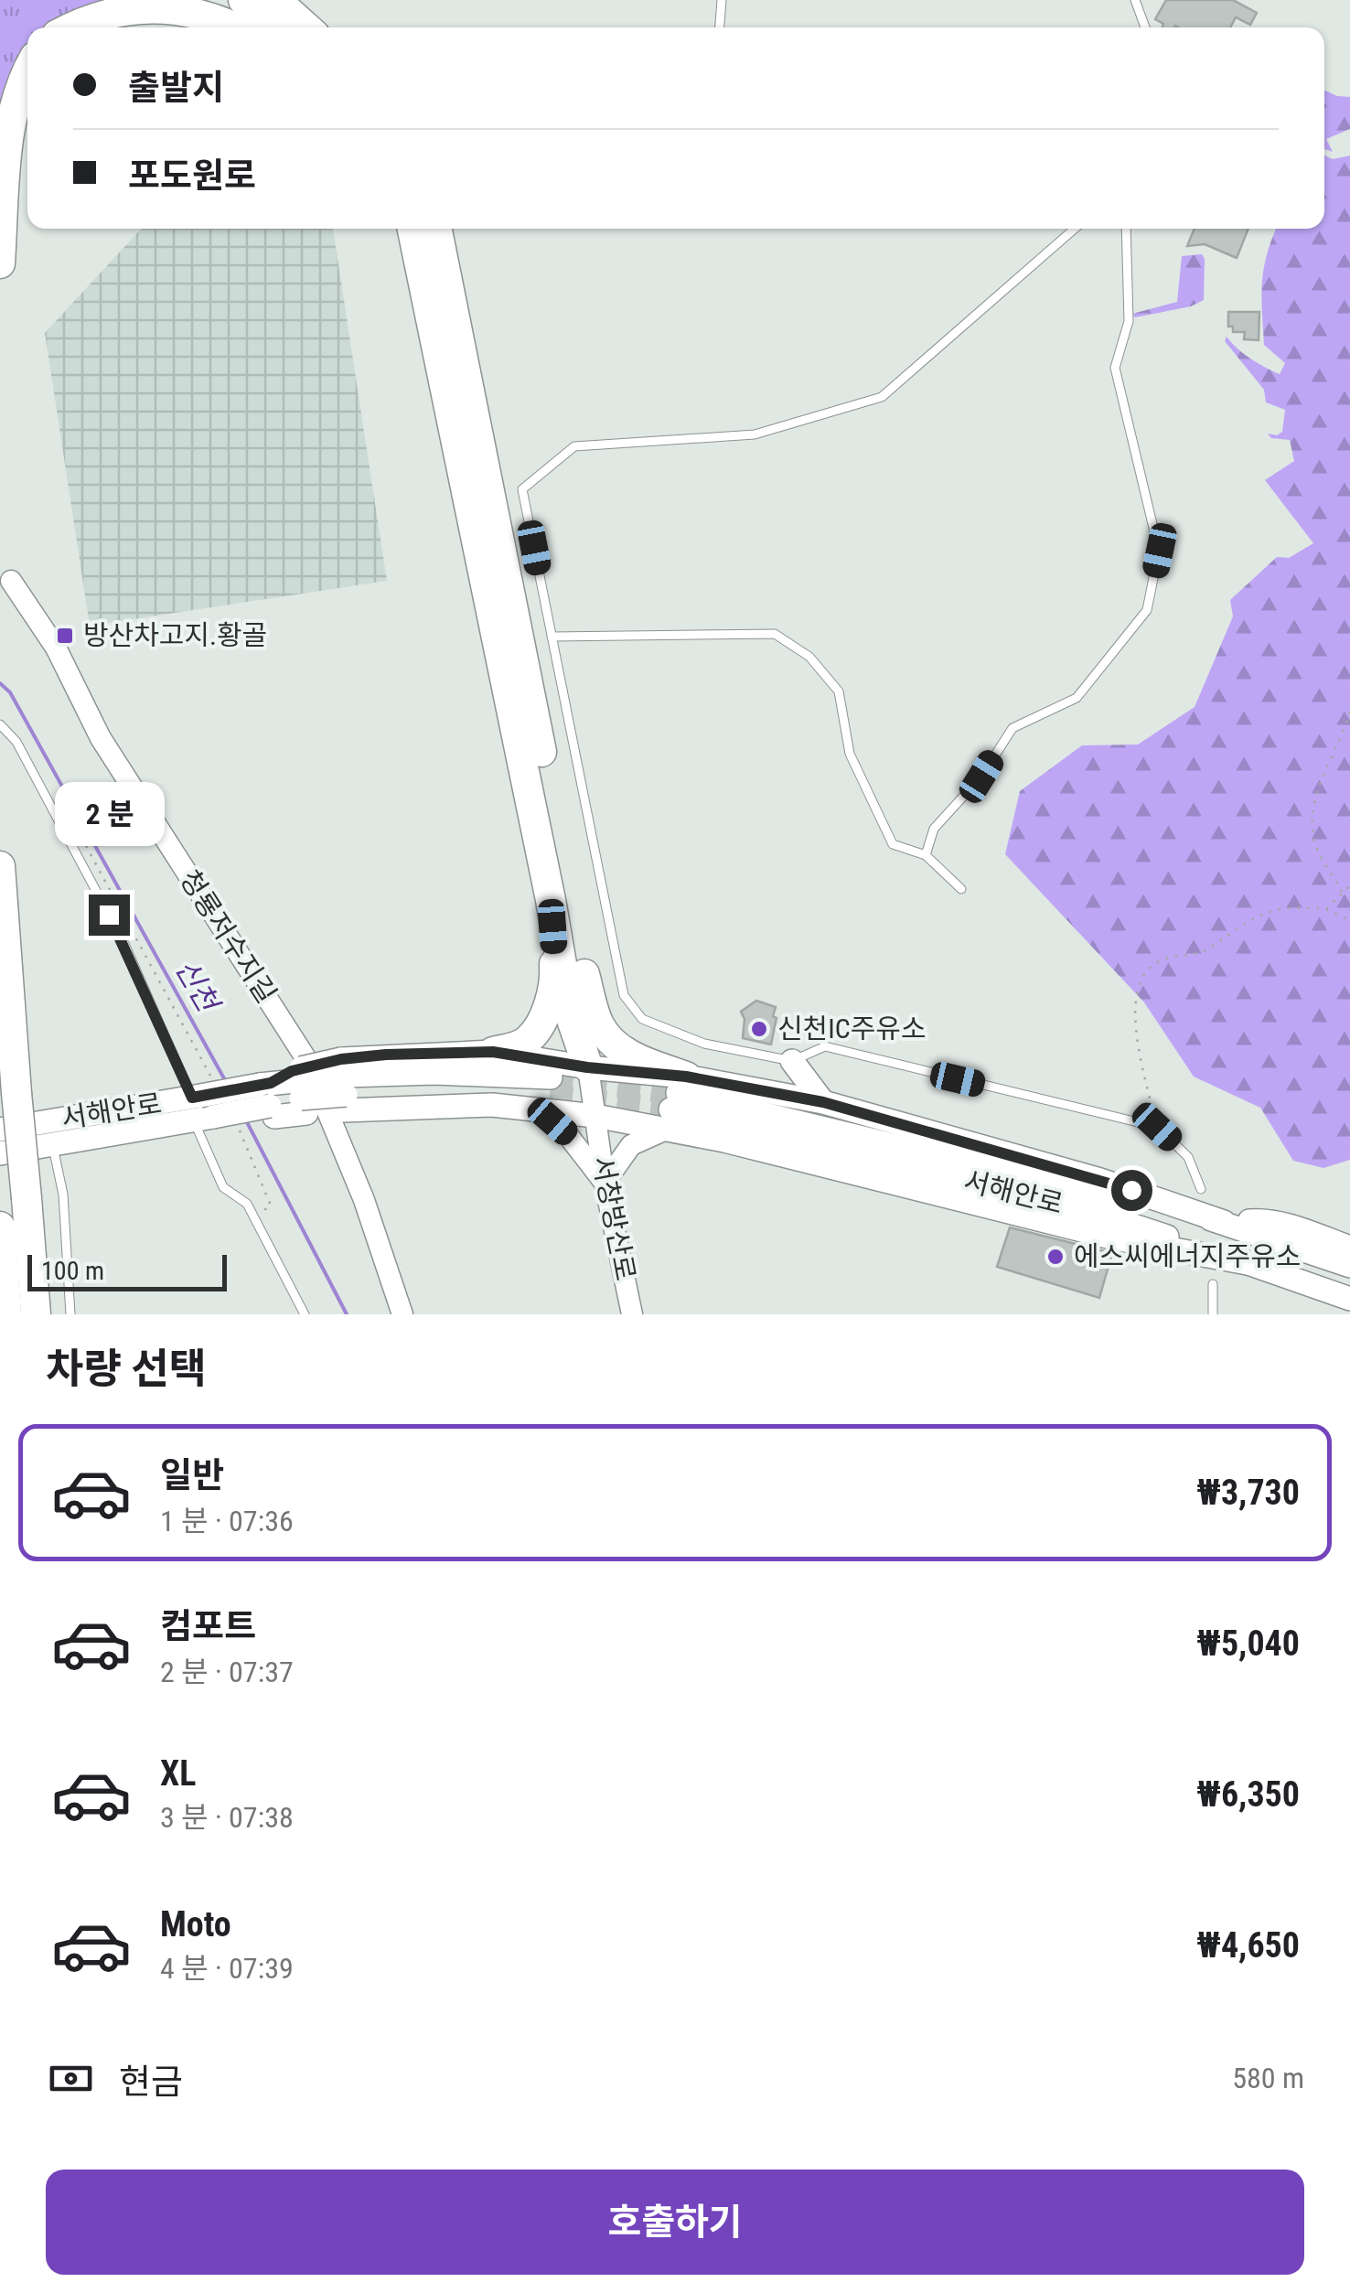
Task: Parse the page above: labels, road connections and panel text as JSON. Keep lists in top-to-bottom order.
{
  "streets": {
    "main road": ["서해안로"],
    "street": ["청룡저수지길", "서창방산로"]
  },
  "water": ["신천"],
  "places": {
    "transit": ["방산차고지.황골"],
    "other": ["신천IC주유소", "에스씨에너지주유소"]
  },
  "scale_bar": "100 m",
  "page": {
    "banner": ["출발지", "포도원로"],
    "bubble": "2 분",
    "scale": "100 m",
    "heading": "차량 선택",
    "list": [
      {
        "name": "일반",
        "note": "1 분 · 07:36",
        "value": "₩3,730"
      },
      {
        "name": "컴포트",
        "note": "2 분 · 07:37",
        "value": "₩5,040"
      },
      {
        "name": "XL",
        "note": "3 분 · 07:38",
        "value": "₩6,350"
      },
      {
        "name": "Moto",
        "note": "4 분 · 07:39",
        "value": "₩4,650"
      }
    ],
    "pay": ["현금", "580 m"],
    "buttons": "호출하기"
  }
}
